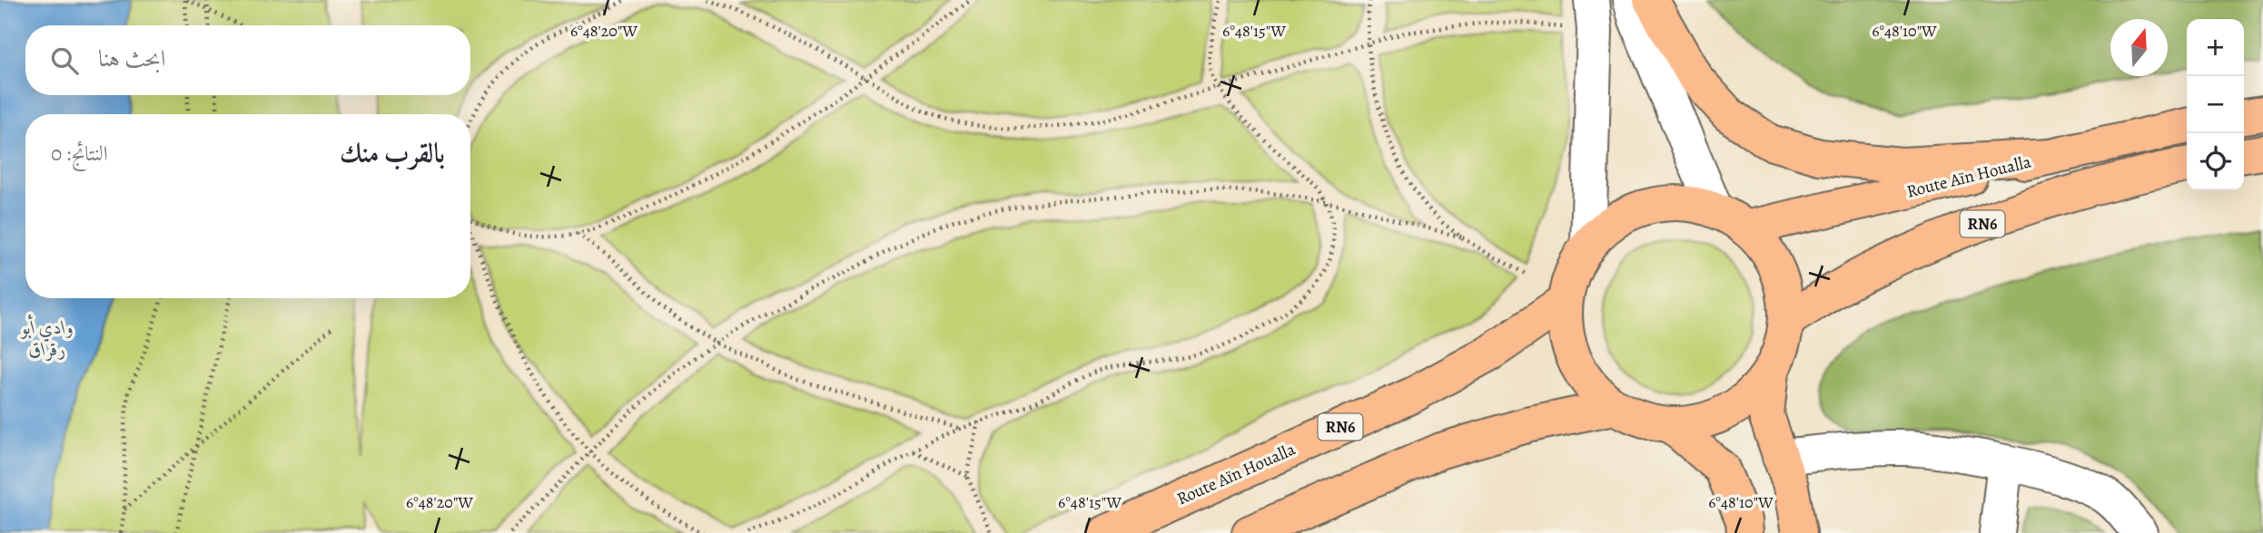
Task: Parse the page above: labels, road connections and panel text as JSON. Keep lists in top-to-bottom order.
{
  "streets": {
    "main road": ["Route Aïn Houalla", "RN6"]
  },
  "crossings": [
    ["Route Aïn Houalla", "RN6"]
  ],
  "water": ["وادي أبو رقراق"],
  "north": "top",
  "page": {
    "map_buttons": ["+", "−"],
    "search": "ابحث هنا",
    "heading": ["بالقرب منك", "النتائج: 0"]
  },
  "coordinates": ["6°48'20\"W", "6°48'15\"W", "6°48'10\"W"]
}
